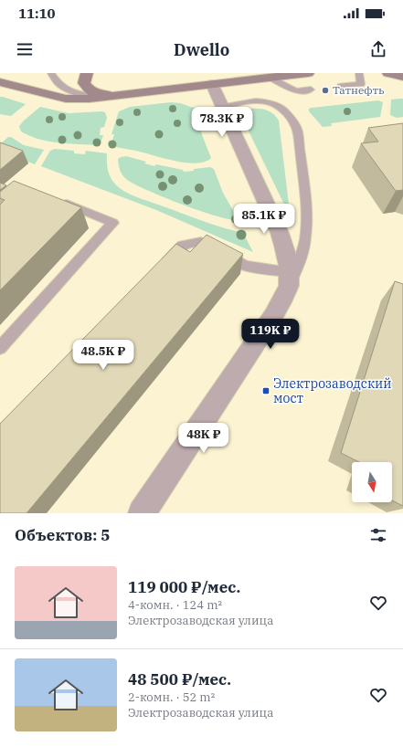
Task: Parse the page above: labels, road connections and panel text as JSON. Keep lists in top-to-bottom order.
{
  "places": {
    "other": ["Татнефть"],
    "transit": ["Электрозаводский мост"]
  },
  "north": "bottom",
  "page": {
    "status": "11:10",
    "header": "Dwello",
    "price": [
      "78.3K ₽",
      "85.1K ₽",
      "119K ₽",
      "48.5K ₽",
      "48K ₽"
    ],
    "heading": "Объектов: 5",
    "list": [
      {
        "name": "119 000 ₽/мес.",
        "note": "4-комн. · 124 m² · Электрозаводская улица"
      },
      {
        "name": "48 500 ₽/мес.",
        "note": "2-комн. · 52 m² · Электрозаводская улица"
      }
    ]
  }
}
